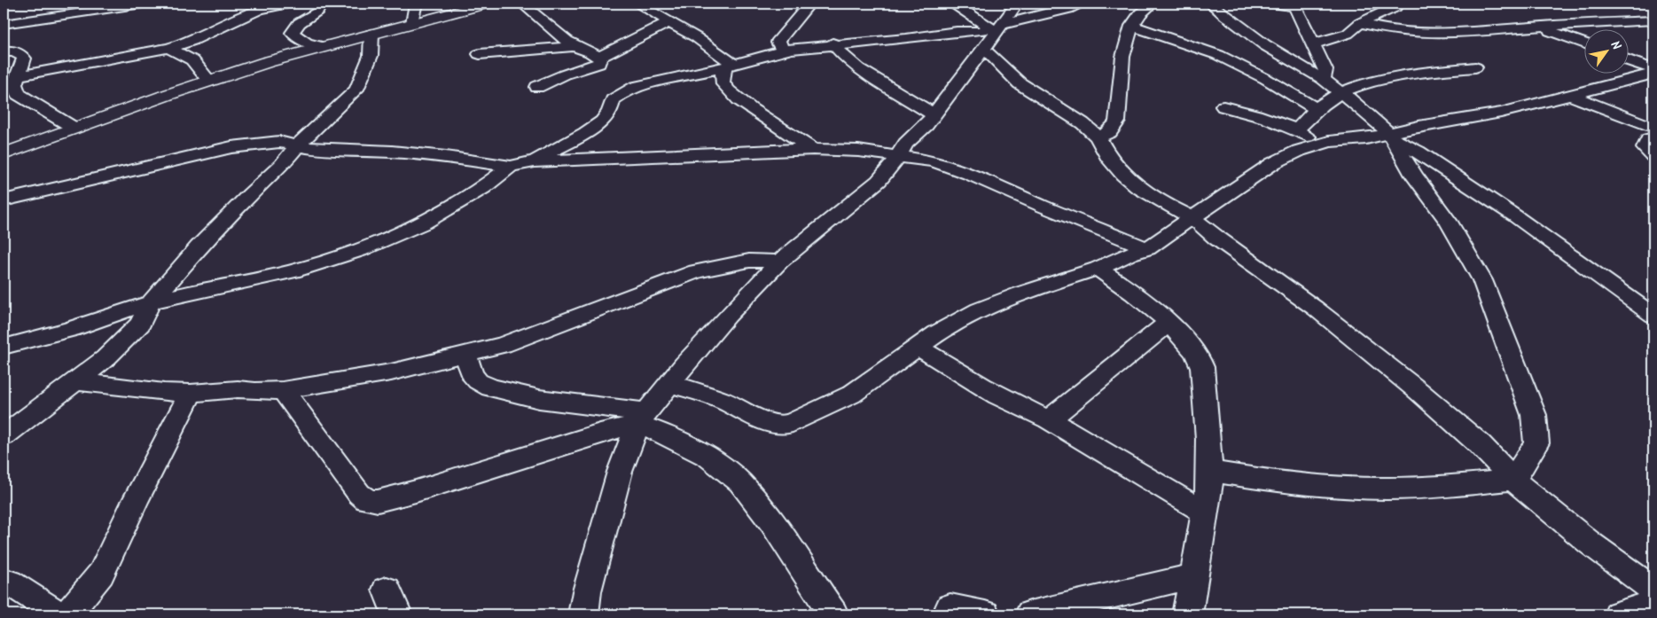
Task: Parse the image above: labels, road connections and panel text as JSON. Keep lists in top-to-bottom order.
{
  "north": "top right"
}
